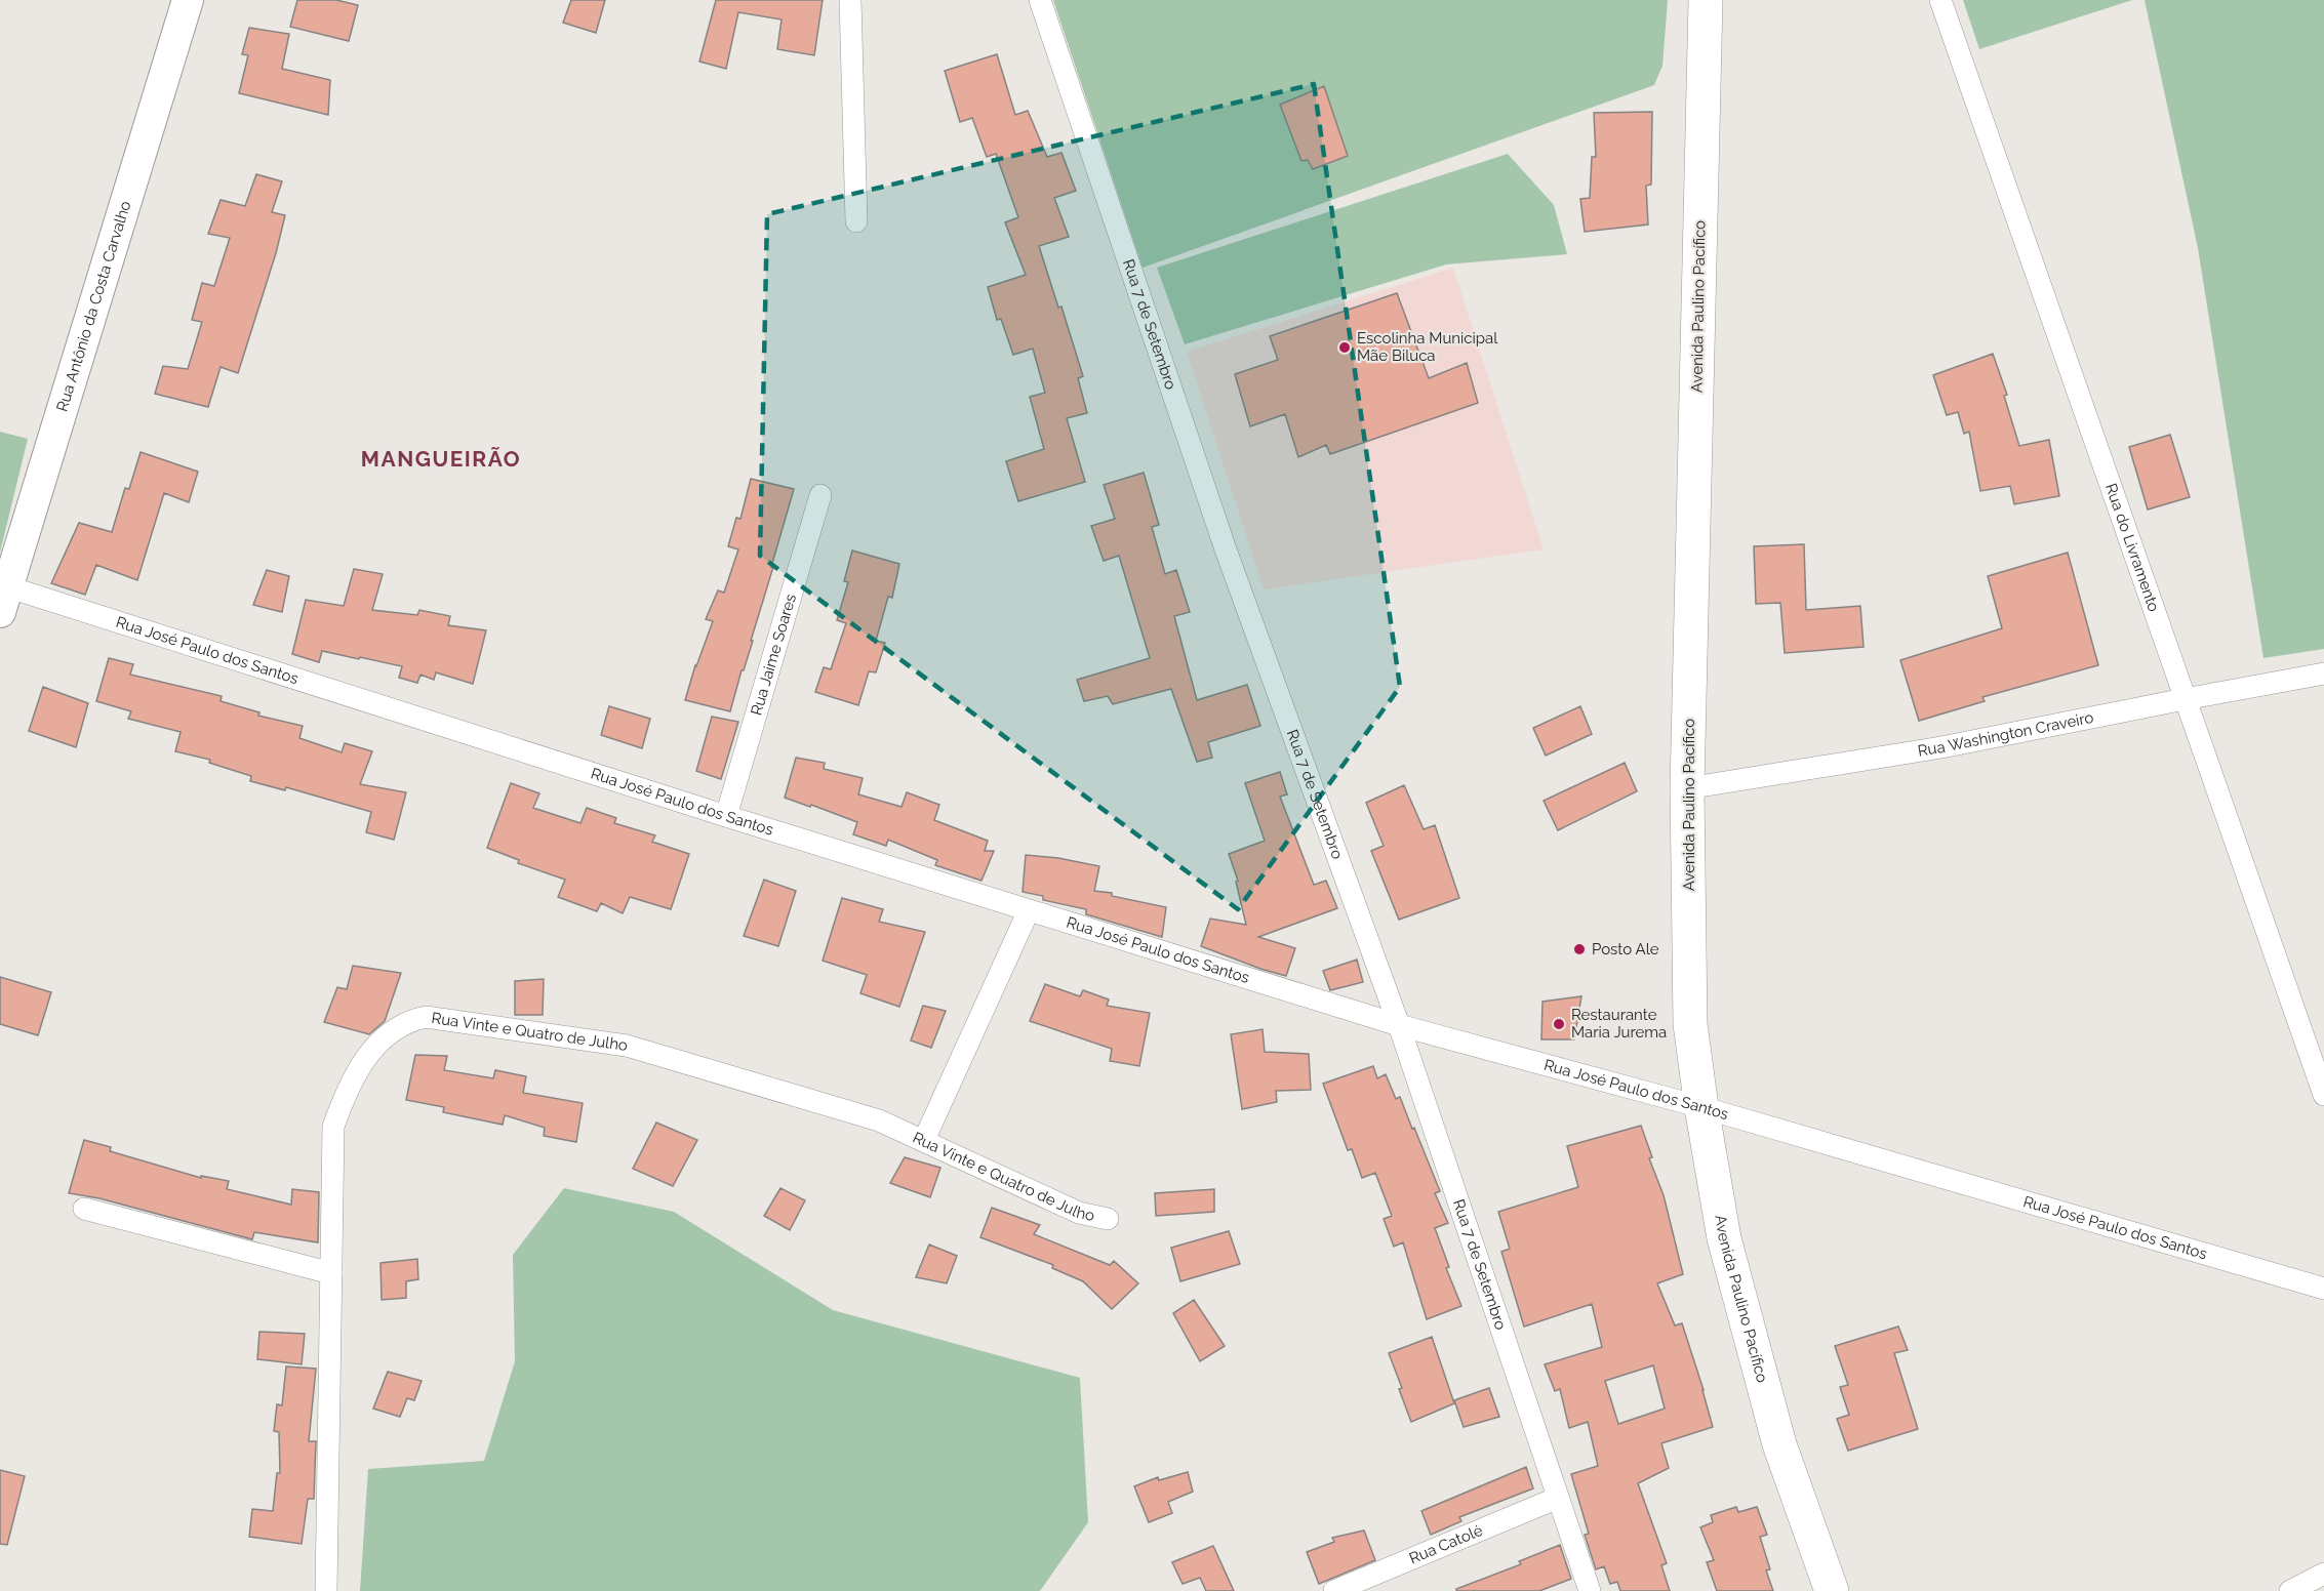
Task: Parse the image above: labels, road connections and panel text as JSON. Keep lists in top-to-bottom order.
{
  "streets": {
    "main road": ["Avenida Paulino Pacífico"],
    "street": [
      "Rua Antônio da Costa Carvalho",
      "Rua 7 de Setembro",
      "Rua do Livramento",
      "Rua José Paulo dos Santos",
      "Rua Jaime Soares",
      "Rua Washington Craveiro",
      "Rua Vinte e Quatro de Julho",
      "Rua Catolé"
    ]
  },
  "crossings": [
    ["Rua Antônio da Costa Carvalho", "Rua José Paulo dos Santos"],
    ["Avenida Paulino Pacífico", "Rua José Paulo dos Santos"],
    ["Avenida Paulino Pacífico", "Rua Washington Craveiro"],
    ["Rua 7 de Setembro", "Rua José Paulo dos Santos"],
    ["Rua 7 de Setembro", "Rua Catolé"],
    ["Rua do Livramento", "Rua Washington Craveiro"],
    ["Rua José Paulo dos Santos", "Rua Jaime Soares"]
  ],
  "districts": ["MANGUEIRÃO"],
  "places": ["Escolinha Municipal Mãe Biluca", "Posto Ale", "Restaurante Maria Jurema"]
}
